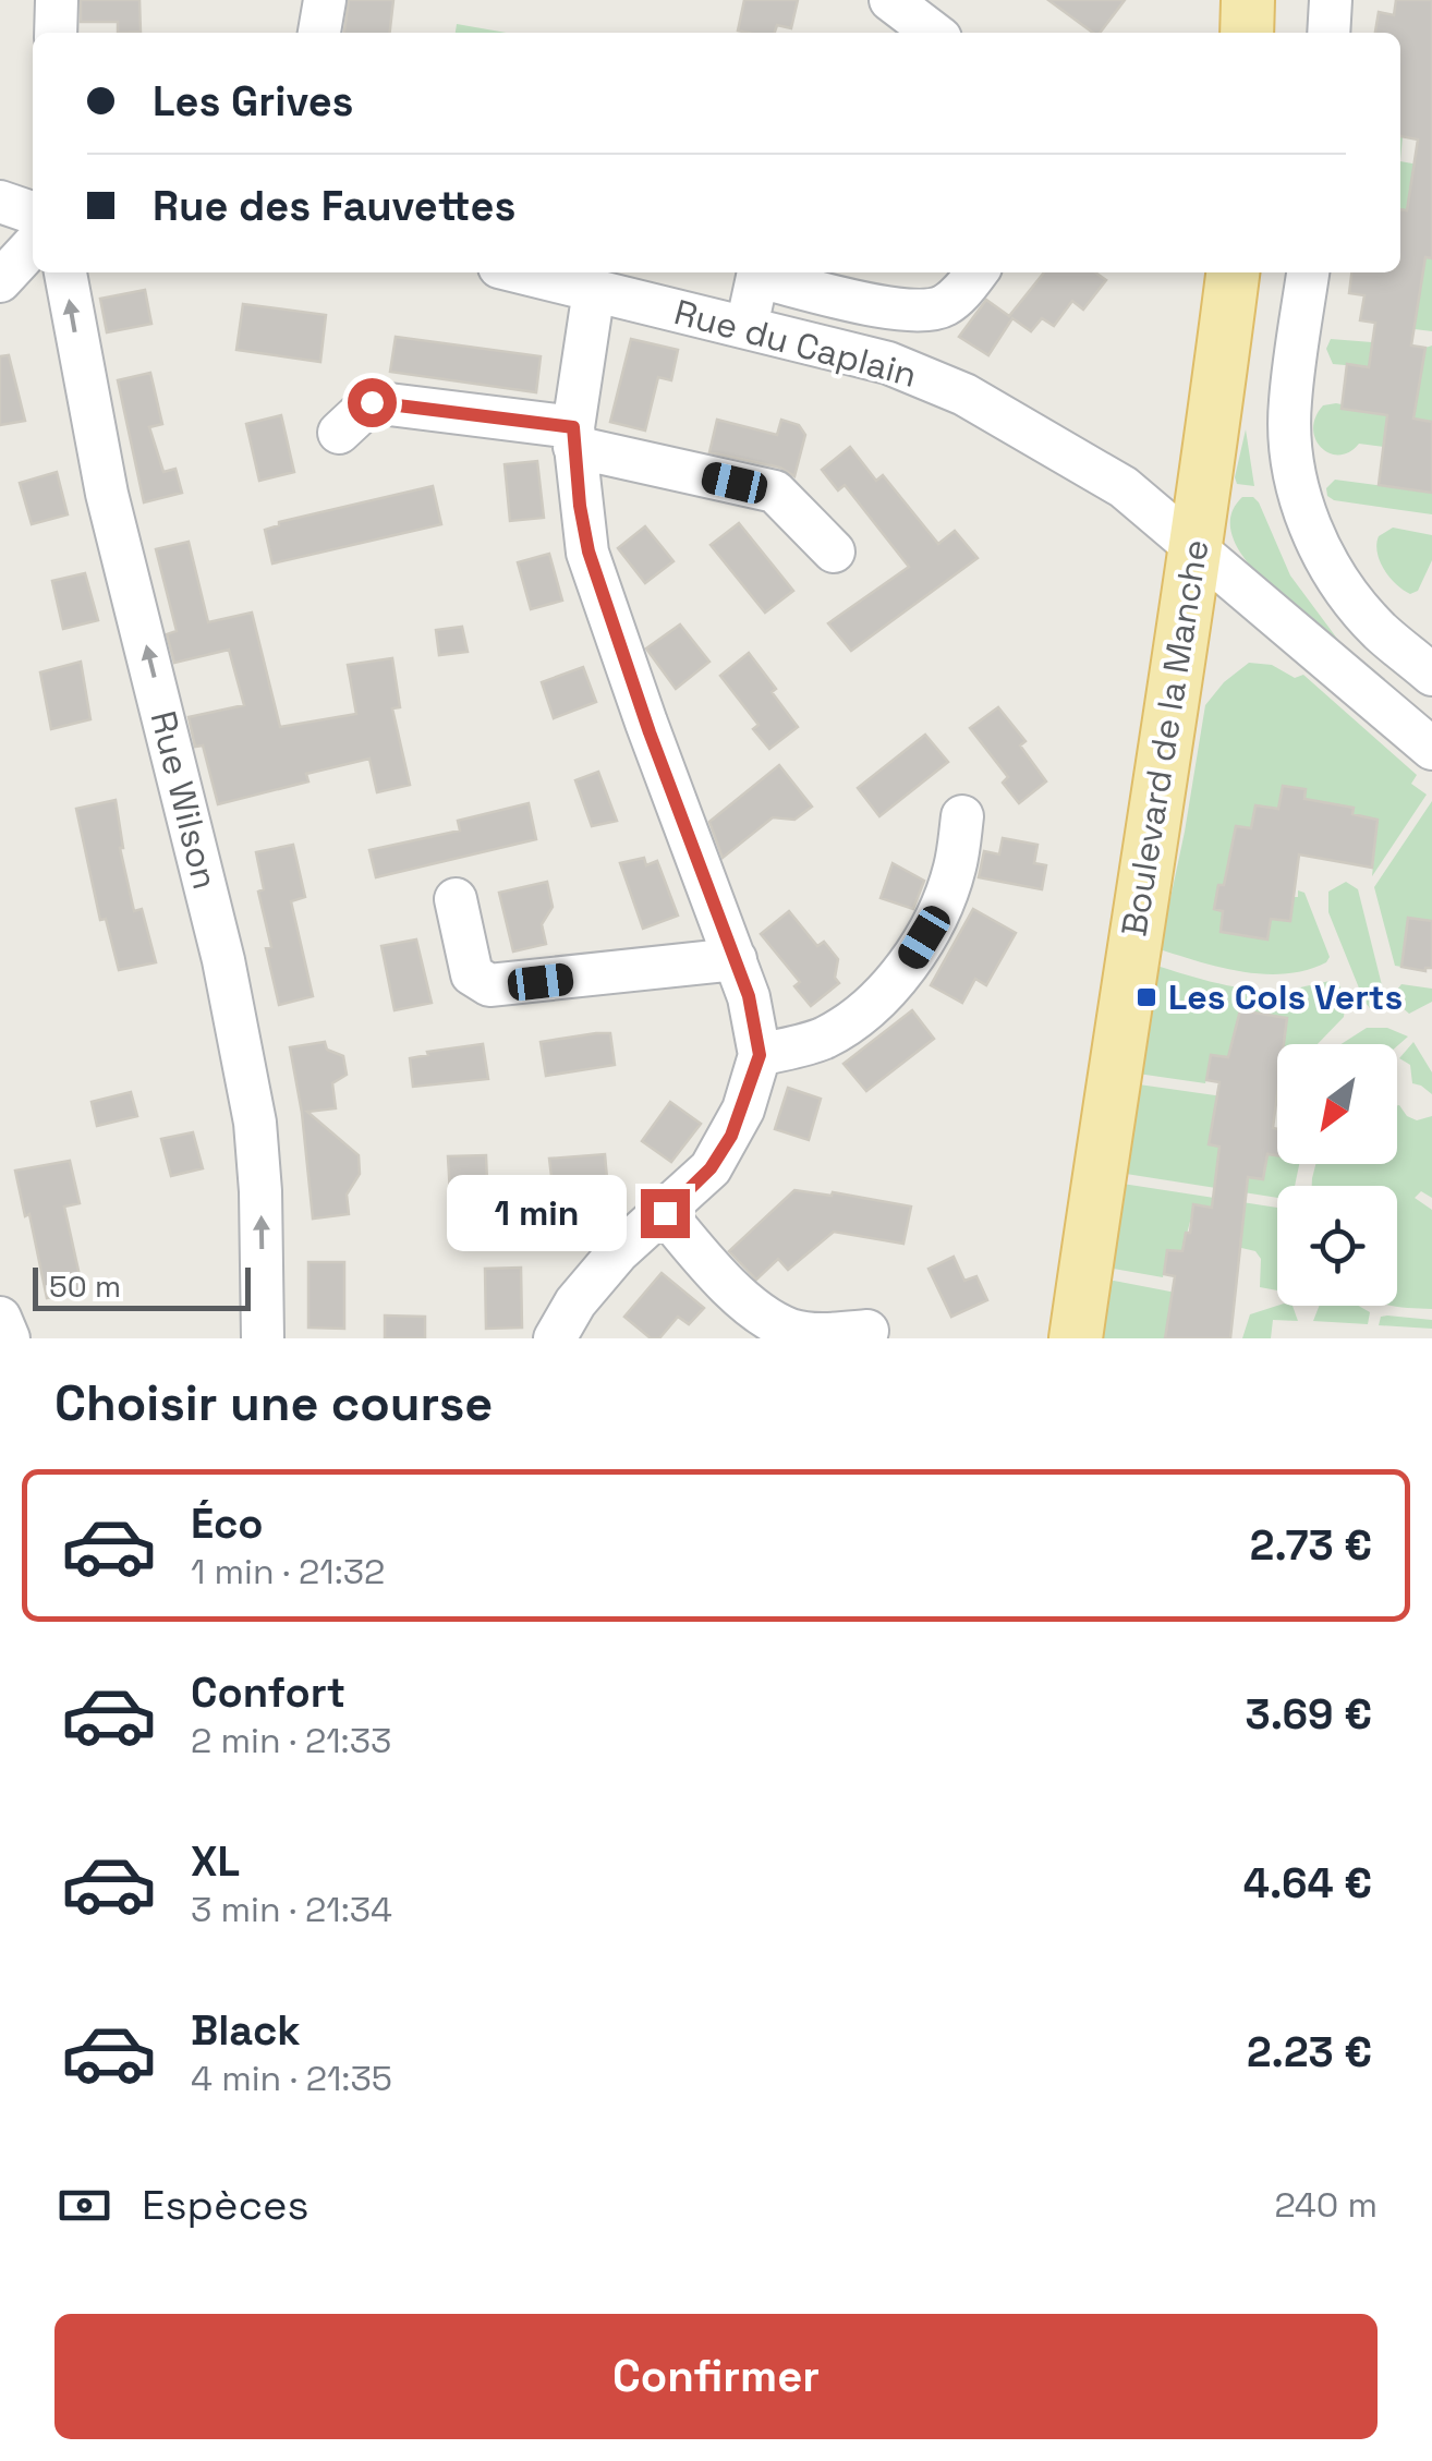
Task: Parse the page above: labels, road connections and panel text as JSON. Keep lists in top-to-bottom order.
{
  "streets": {
    "main road": ["Boulevard de la Manche"],
    "street": ["Rue du Caplain", "Rue Wilson"]
  },
  "crossings": [
    ["Rue du Caplain", "Boulevard de la Manche"]
  ],
  "one_way": ["Rue Wilson"],
  "places": {
    "transit": ["Les Cols Verts"]
  },
  "scale_bar": "50 m",
  "north": "bottom left",
  "page": {
    "banner": ["Les Grives", "Rue des Fauvettes"],
    "bubble": "1 min",
    "scale": "50 m",
    "heading": "Choisir une course",
    "list": [
      {
        "name": "Éco",
        "note": "1 min · 21:32",
        "value": "2.73 €"
      },
      {
        "name": "Confort",
        "note": "2 min · 21:33",
        "value": "3.69 €"
      },
      {
        "name": "XL",
        "note": "3 min · 21:34",
        "value": "4.64 €"
      },
      {
        "name": "Black",
        "note": "4 min · 21:35",
        "value": "2.23 €"
      }
    ],
    "pay": ["Espèces", "240 m"],
    "buttons": "Confirmer"
  }
}
